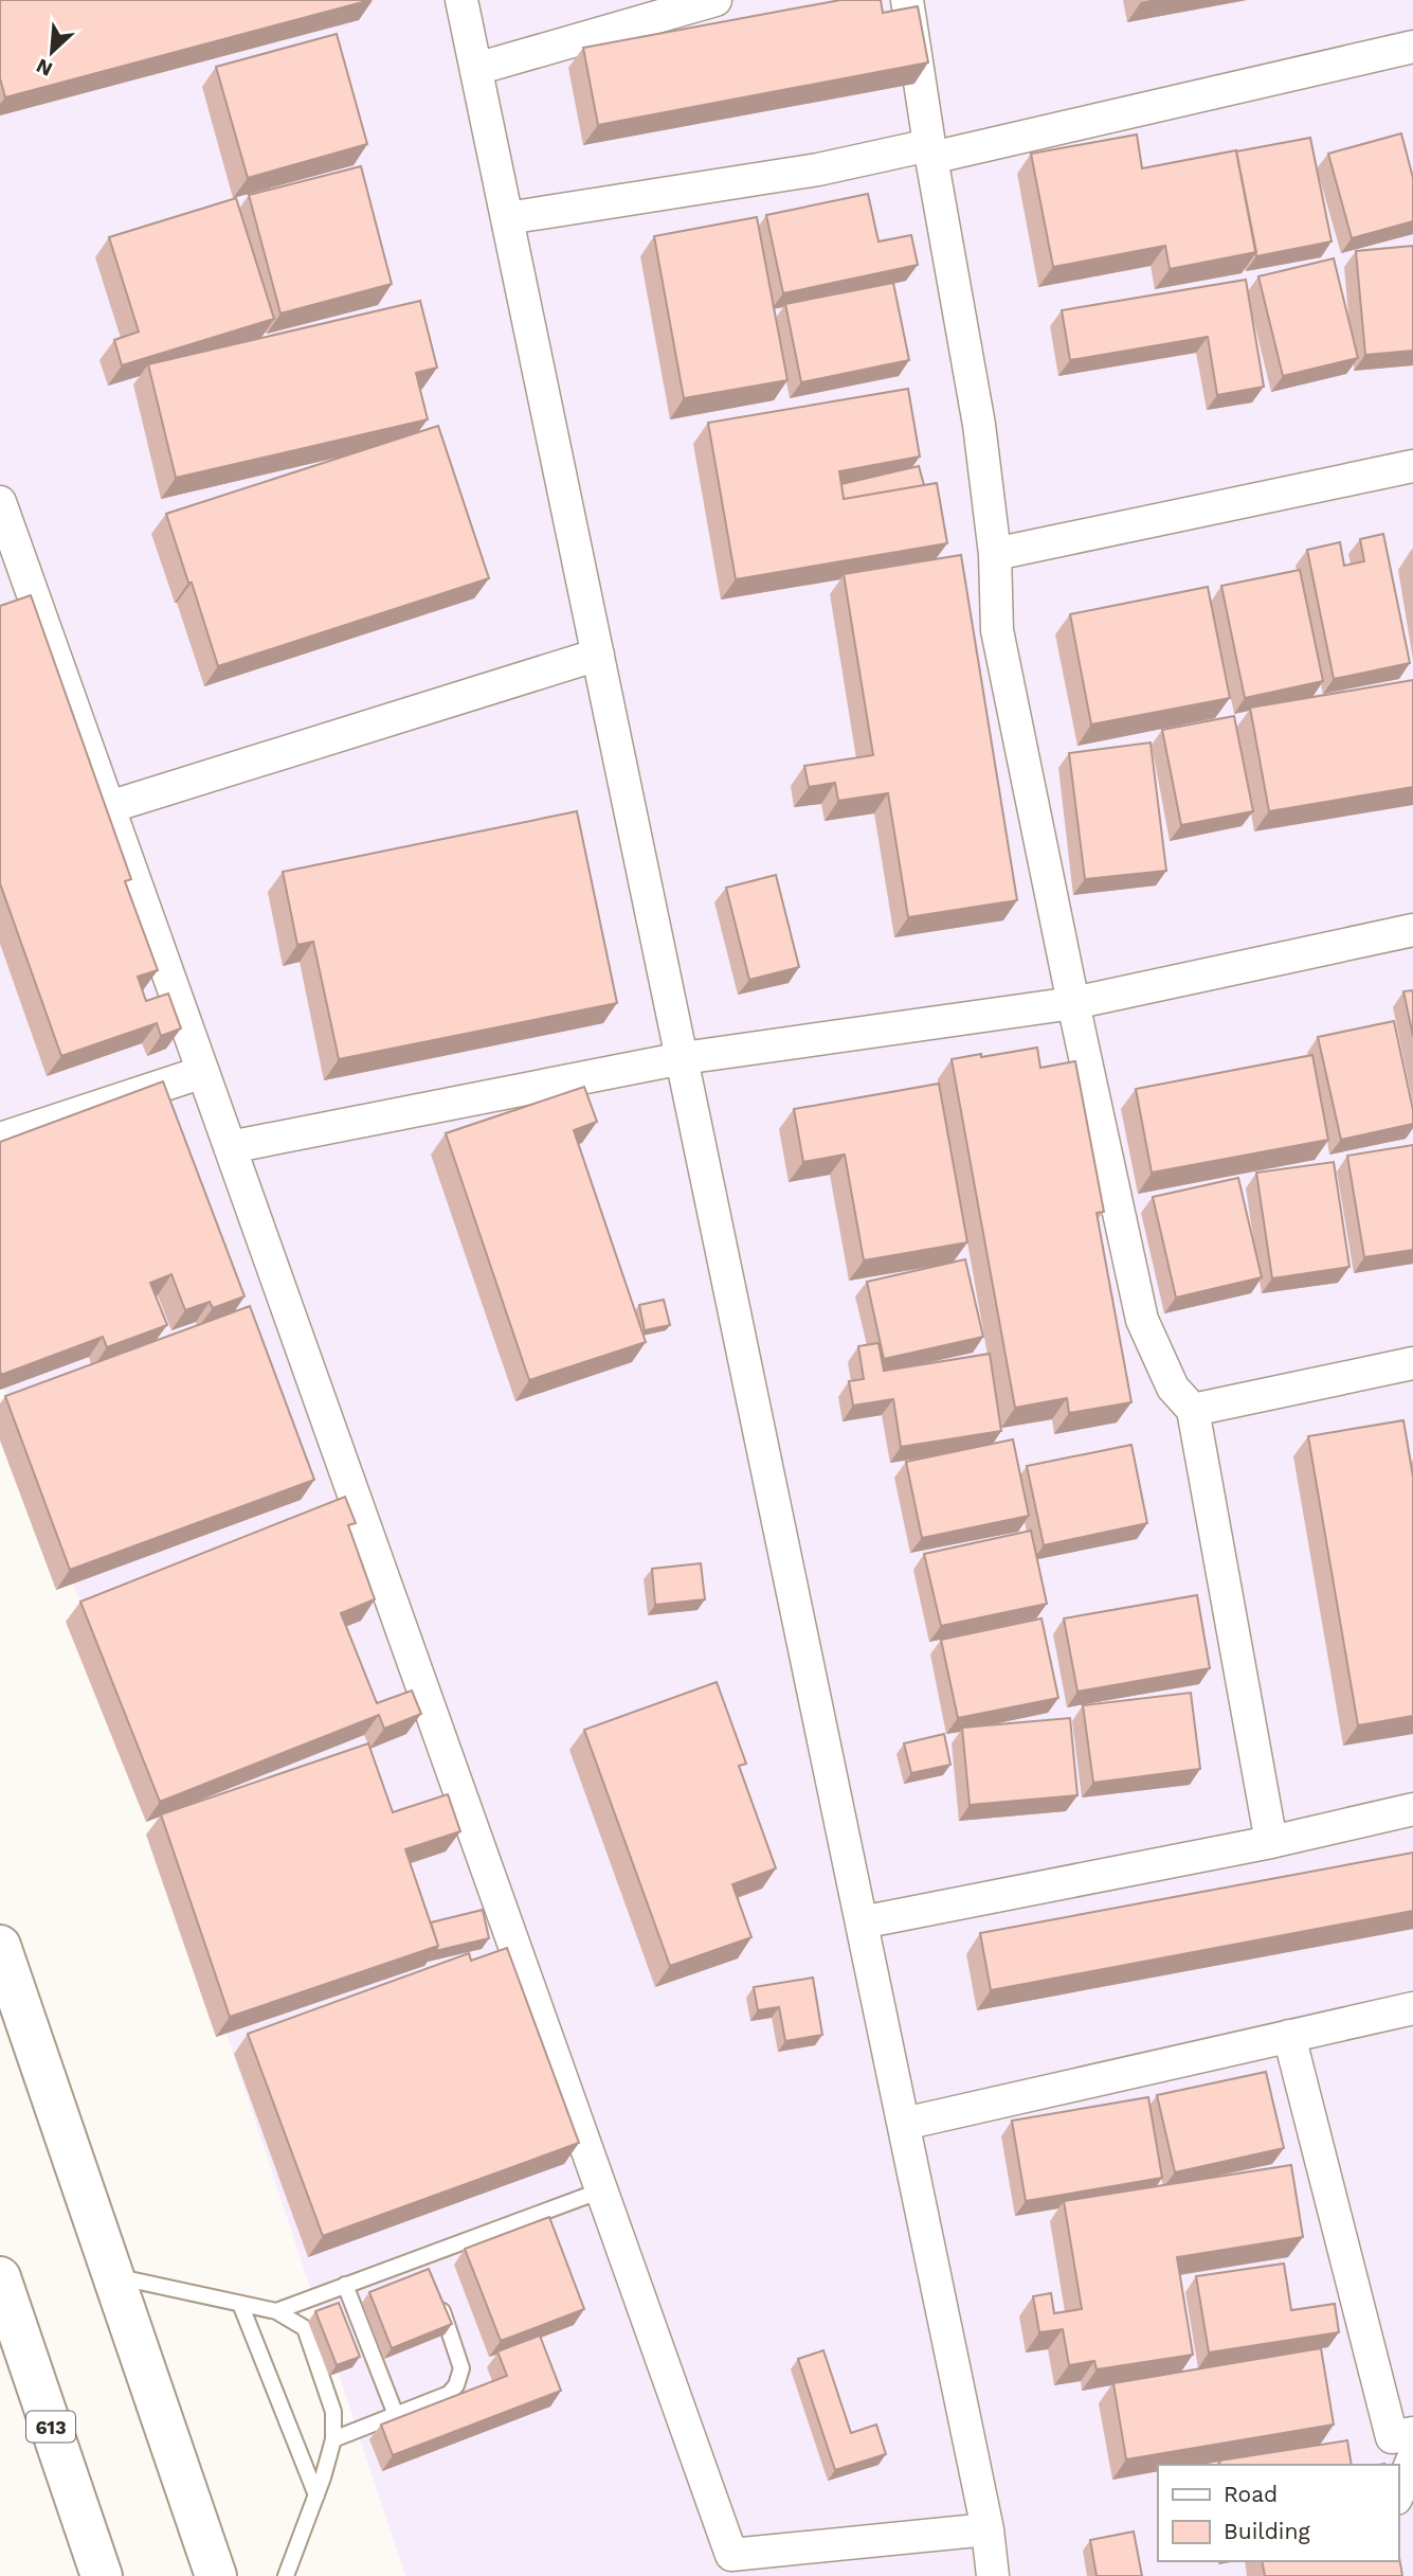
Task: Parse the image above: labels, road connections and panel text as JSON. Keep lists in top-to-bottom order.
{
  "streets": {
    "main road": ["613"]
  },
  "legend": ["Road", "Building"],
  "north": "bottom left"
}
